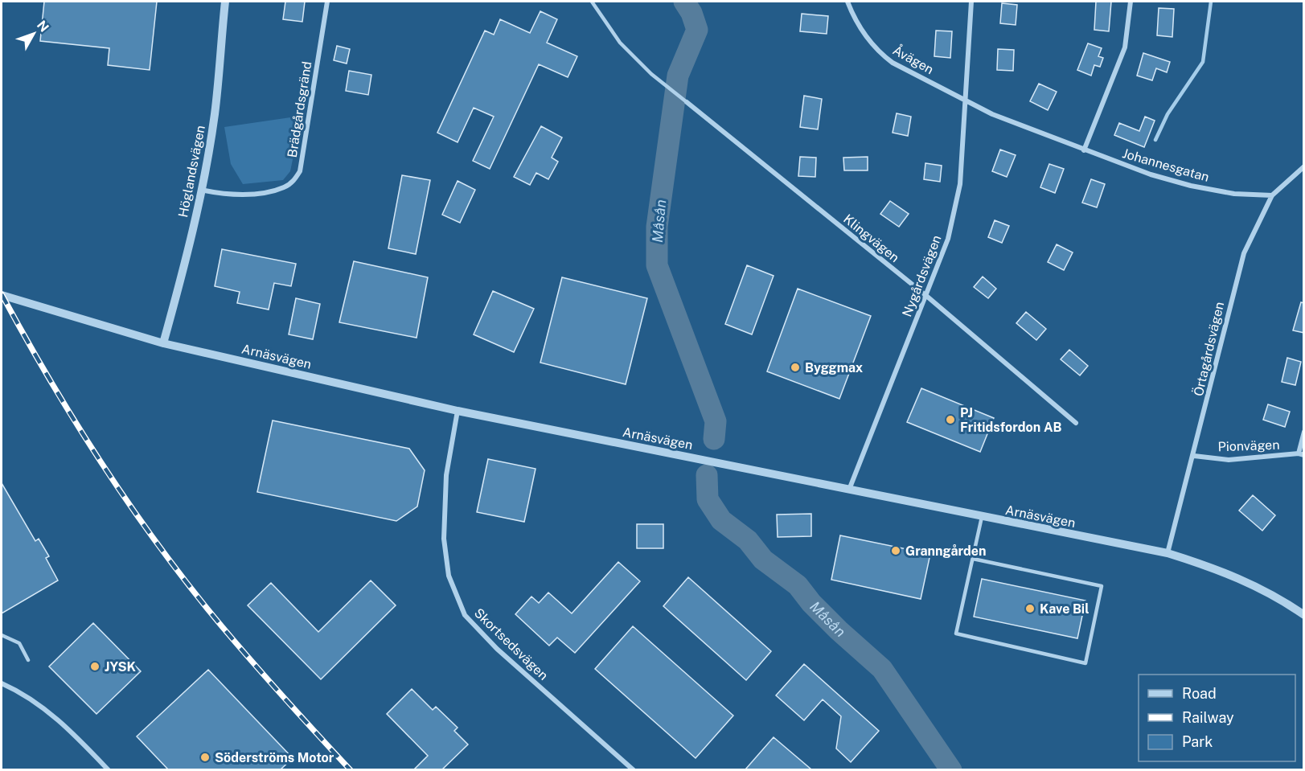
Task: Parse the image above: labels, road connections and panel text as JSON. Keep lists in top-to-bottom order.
{
  "streets": {
    "street": [
      "Åvägen",
      "Brädgårdsgränd",
      "Johannesgatan",
      "Höglandsvägen",
      "Klingvägen",
      "Nygårdsvägen",
      "Örtagårdsvägen",
      "Arnäsvägen",
      "Pionvägen",
      "Skortsedsvägen"
    ]
  },
  "crossings": [
    ["Åvägen", "Johannesgatan"],
    ["Åvägen", "Nygårdsvägen"],
    ["Brädgårdsgränd", "Höglandsvägen"],
    ["Johannesgatan", "Nygårdsvägen"],
    ["Johannesgatan", "Örtagårdsvägen"],
    ["Höglandsvägen", "Arnäsvägen"],
    ["Klingvägen", "Nygårdsvägen"],
    ["Nygårdsvägen", "Arnäsvägen"],
    ["Örtagårdsvägen", "Arnäsvägen"],
    ["Örtagårdsvägen", "Pionvägen"],
    ["Arnäsvägen", "Skortsedsvägen"]
  ],
  "water": ["Måsån"],
  "places": [
    "Byggmax",
    "PJ Fritidsfordon AB",
    "Granngården",
    "Kave Bil",
    "JYSK",
    "Söderströms Motor"
  ],
  "legend": ["Road", "Railway", "Park"],
  "north": "top right"
}
